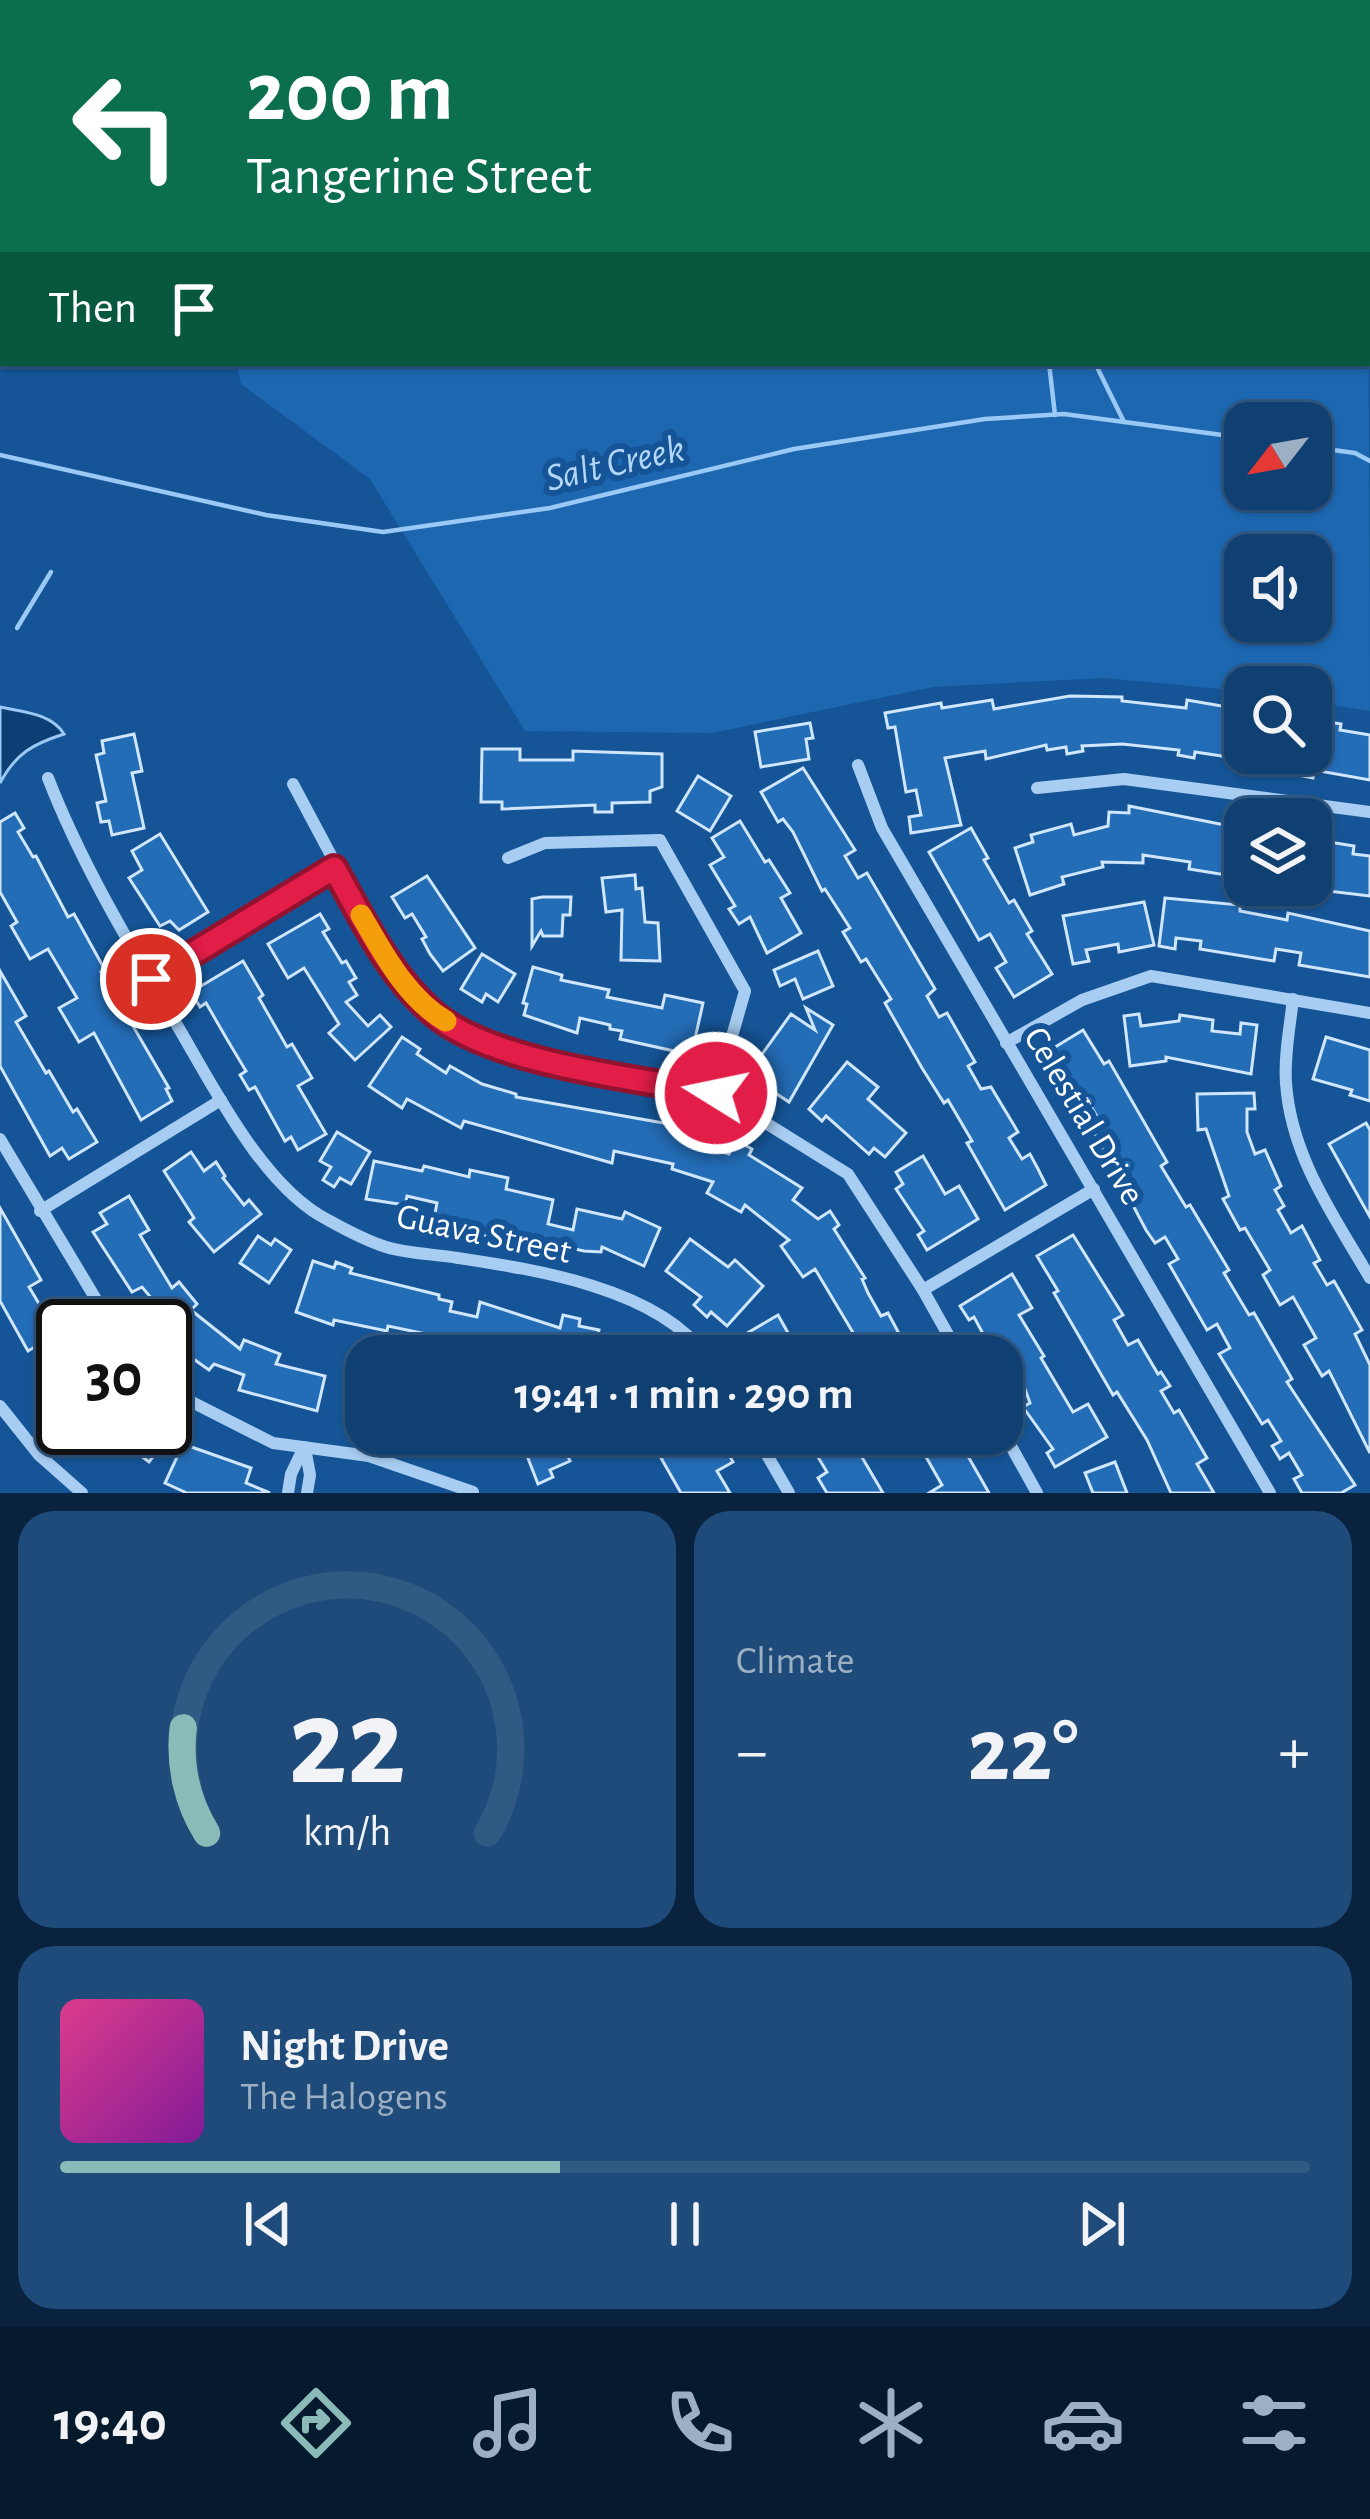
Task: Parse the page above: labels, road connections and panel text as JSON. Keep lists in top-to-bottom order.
{
  "streets": {
    "street": ["Celestial Drive", "Guava Street"]
  },
  "water": ["Salt Creek"],
  "north": "bottom left",
  "page": {
    "turn": ["200 m", "Tangerine Street"],
    "then": "Then",
    "limit": "30",
    "trip": "19:41 · 1 min · 290 m",
    "tile": "Climate",
    "heat": ["−", "22°", "+"],
    "song": ["Night Drive", "The Halogens"],
    "tabs": "19:40",
    "gauge": ["22", "km/h"]
  }
}
